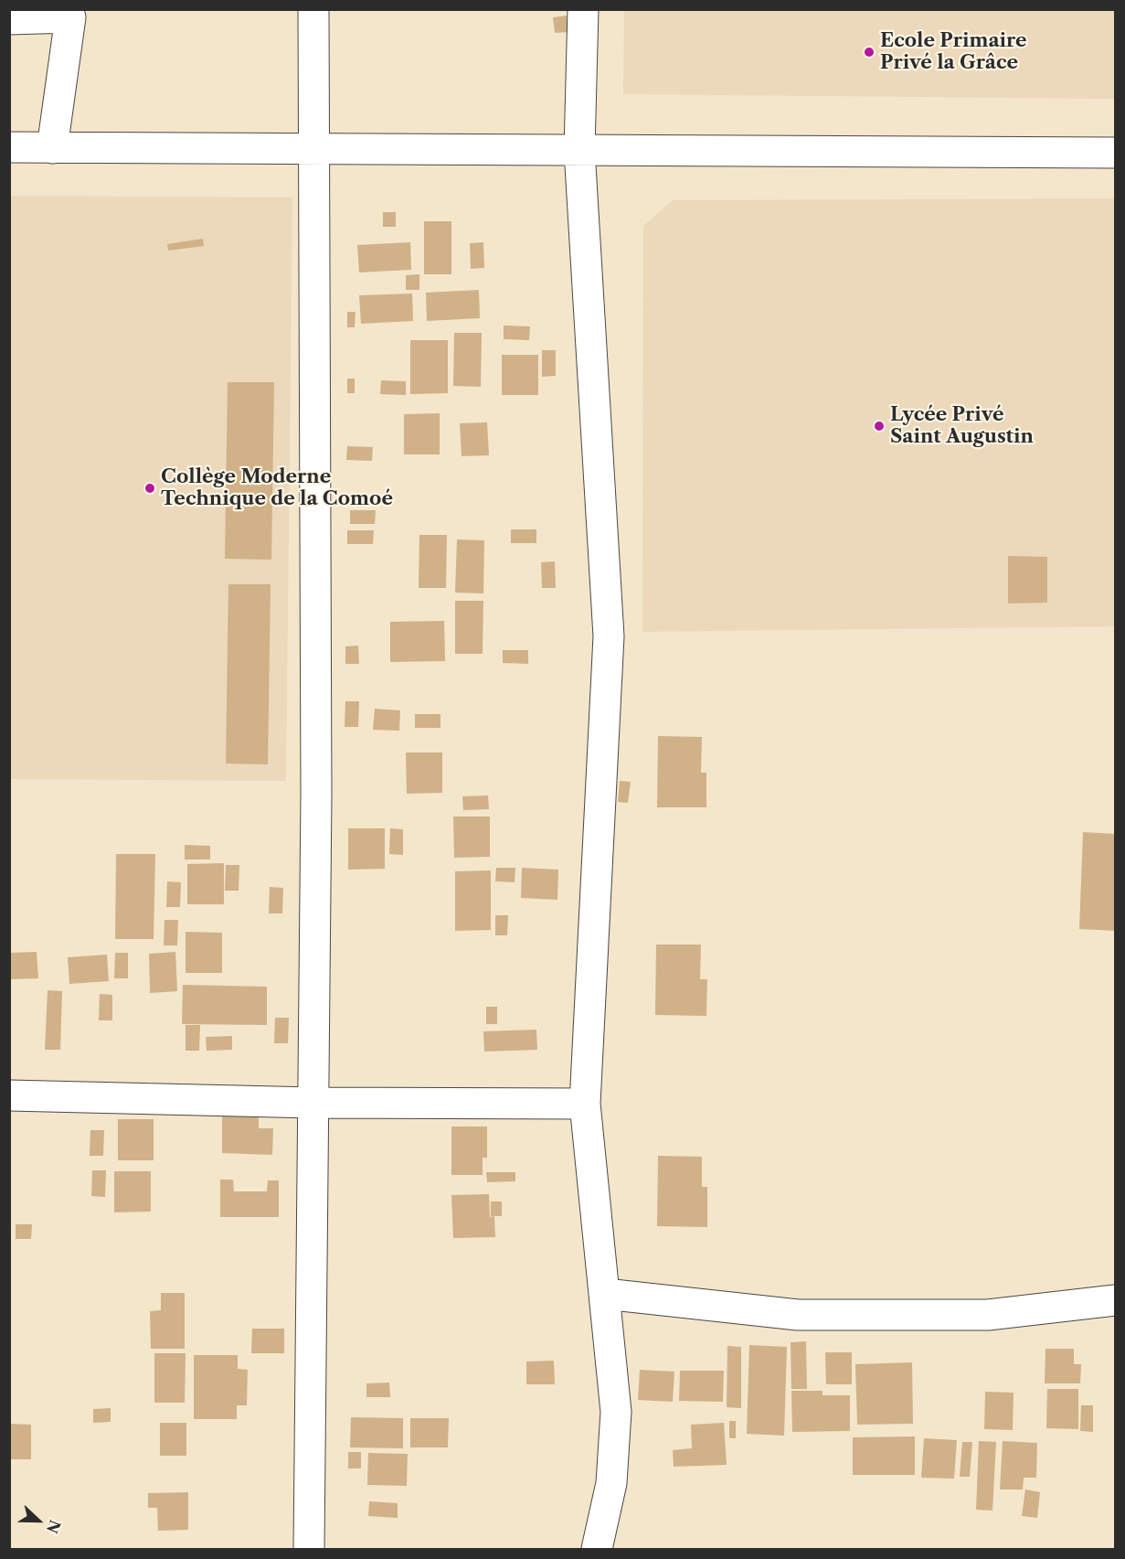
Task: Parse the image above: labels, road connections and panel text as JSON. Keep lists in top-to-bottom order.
{
  "places": ["Ecole Primaire Privé la Grâce", "Lycée Privé Saint Augustin", "Collège Moderne Technique de la Comoé"],
  "north": "right"
}
